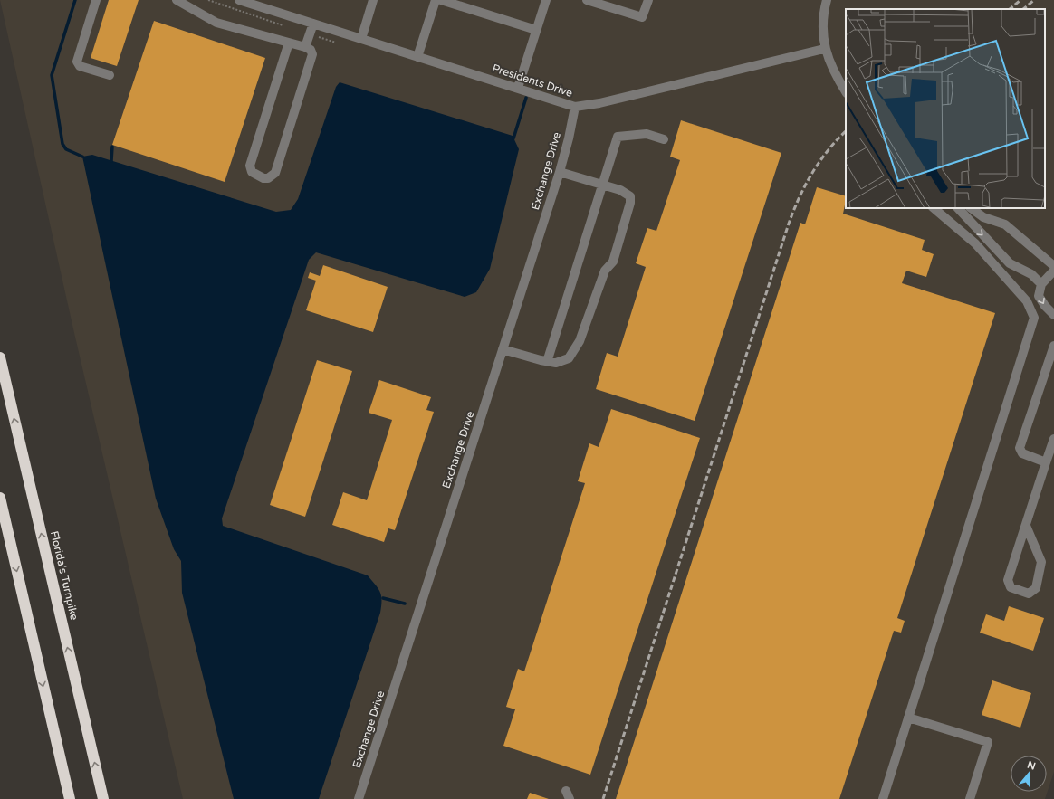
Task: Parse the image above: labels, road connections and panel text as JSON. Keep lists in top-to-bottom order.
{
  "streets": {
    "highway": ["Florida's Turnpike"],
    "street": ["Presidents Drive", "Exchange Drive"]
  },
  "crossings": [
    ["Presidents Drive", "Exchange Drive"]
  ],
  "north": "top"
}
